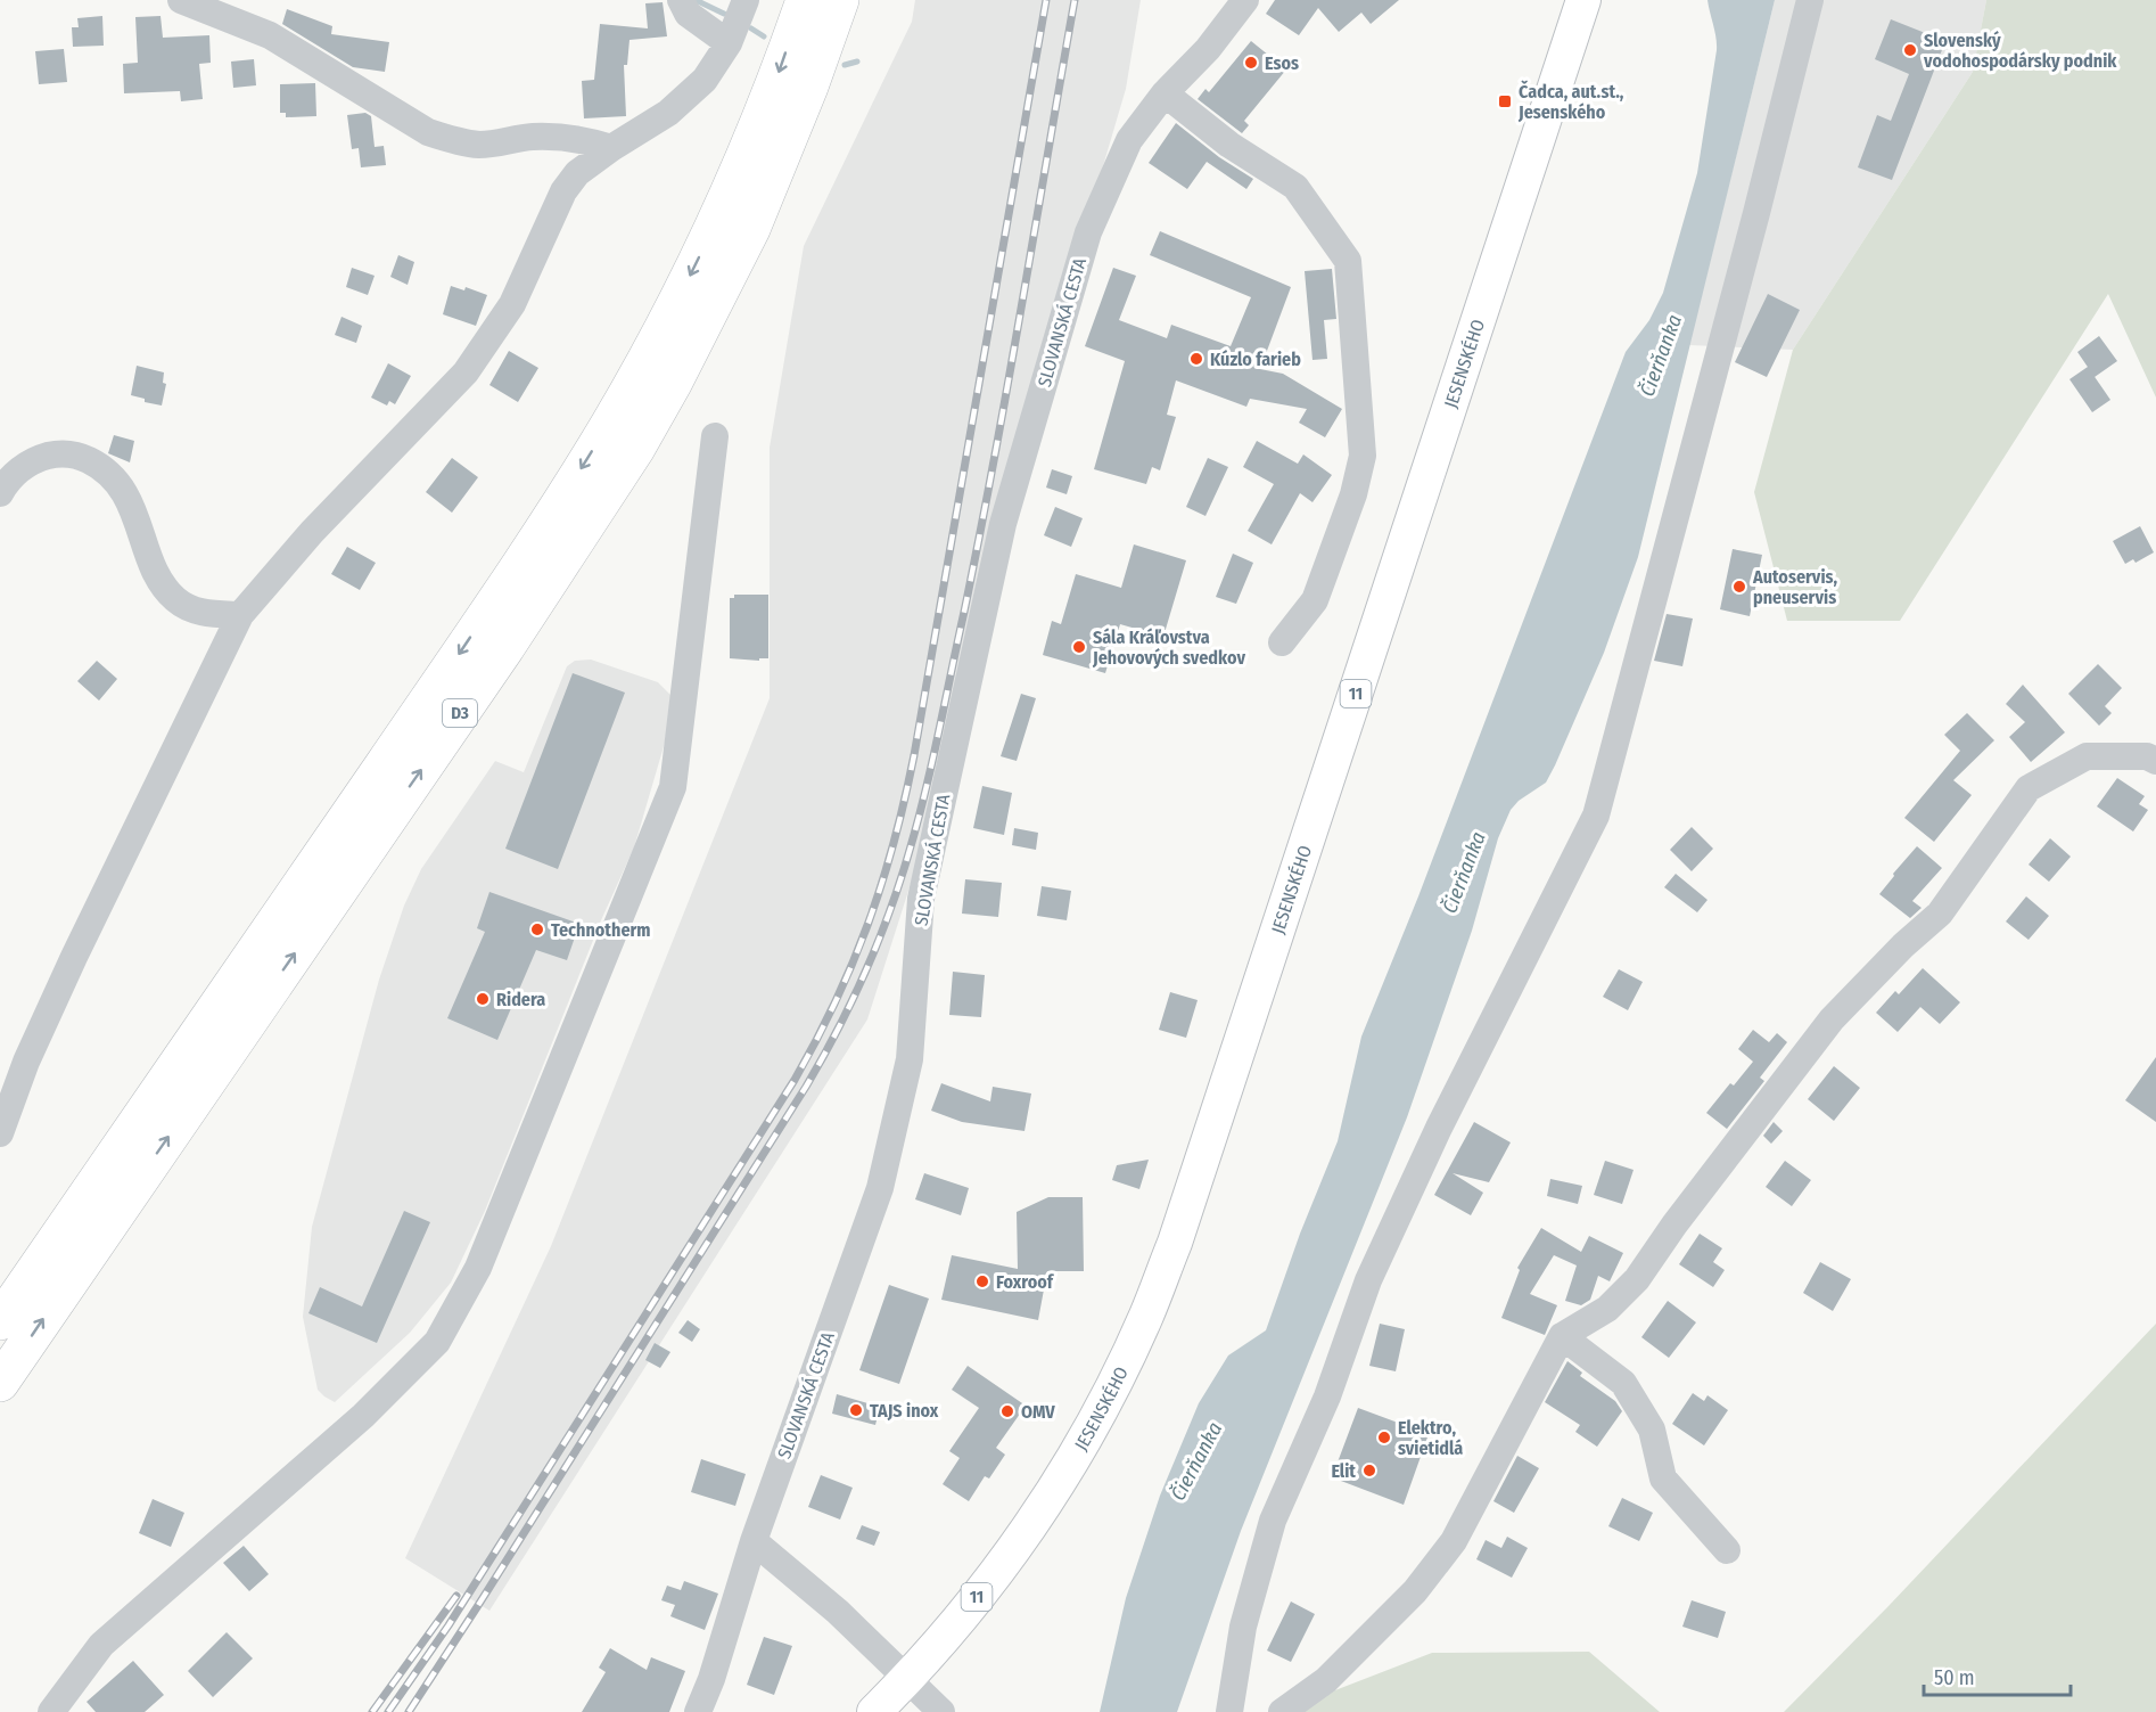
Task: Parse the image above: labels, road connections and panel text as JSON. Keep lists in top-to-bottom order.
{
  "streets": {
    "highway": ["D3"],
    "main road": ["JESENSKÉHO", "11"],
    "street": ["SLOVANSKÁ CESTA"]
  },
  "water": ["Čierňanka"],
  "places": {
    "other": [
      "Slovenský vodohospodársky podnik",
      "Esos",
      "Kúzlo farieb",
      "Autoservis, pneuservis",
      "Sála Kráľovstva Jehovových svedkov",
      "Technotherm",
      "Ridera",
      "Foxroof",
      "TAJS inox",
      "OMV",
      "Elektro, svietidlá",
      "Elit"
    ],
    "transit": ["Čadca, aut.st., Jesenského"]
  },
  "scale_bar": "50 m"
}
